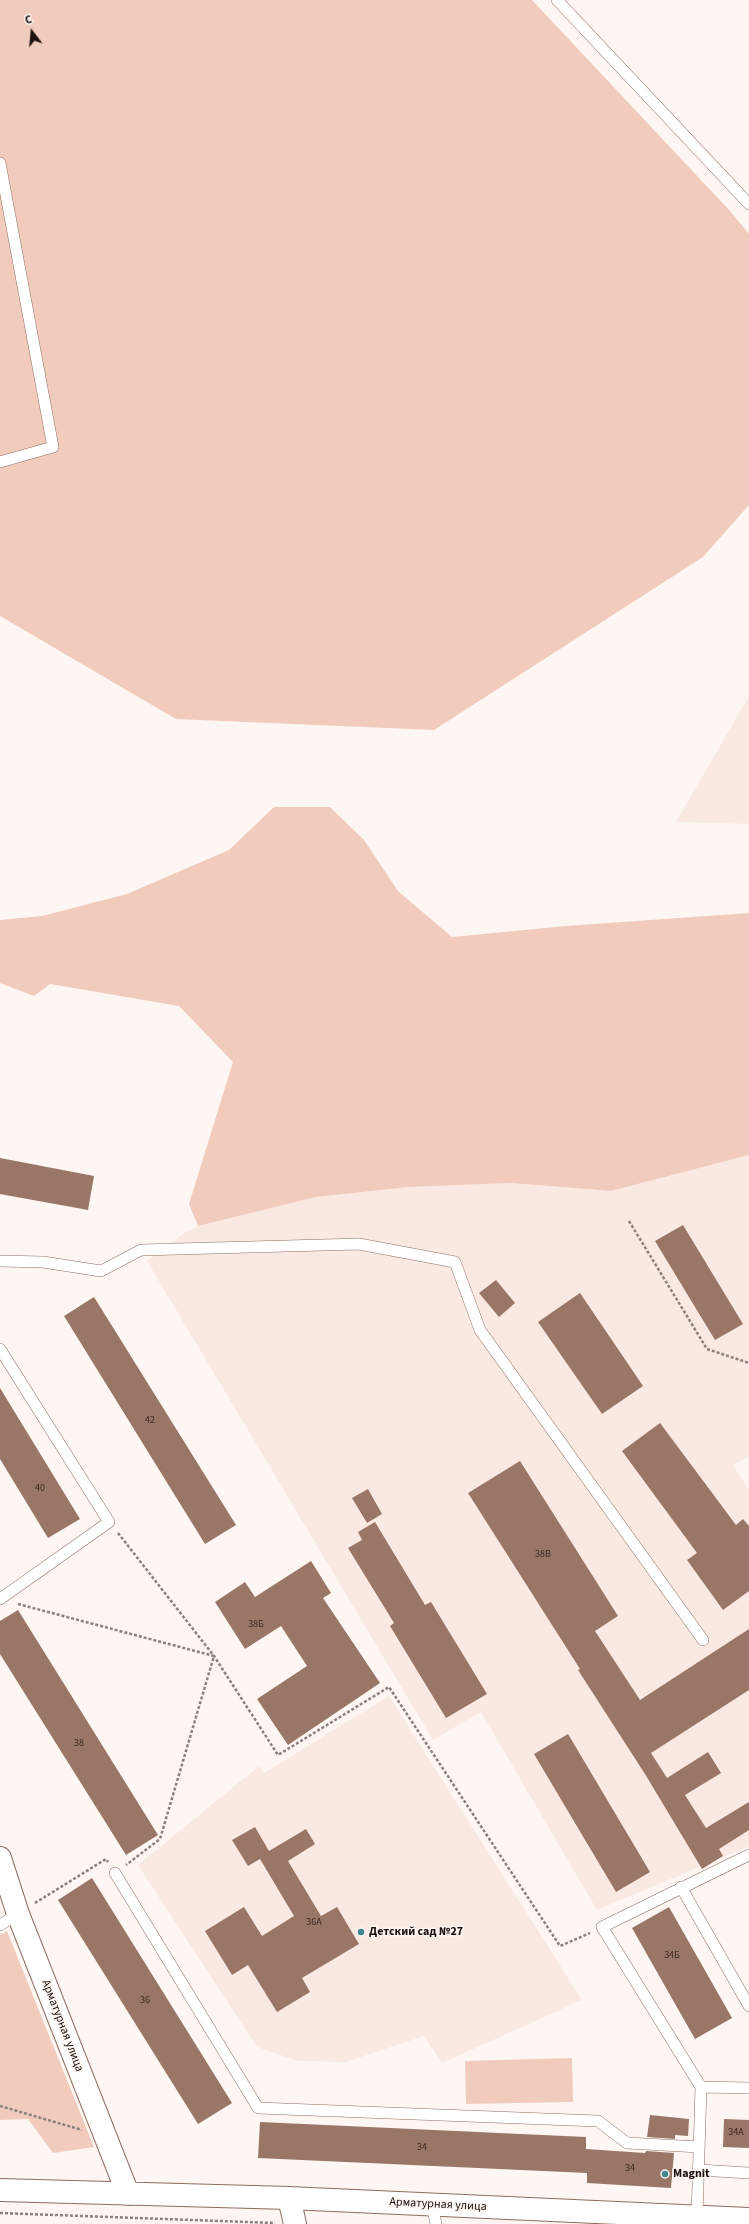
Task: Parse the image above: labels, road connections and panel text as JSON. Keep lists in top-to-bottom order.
{
  "streets": {
    "street": ["Арматурная улица"]
  },
  "places": ["Детский сад №27", "Magnit"],
  "house_numbers": [
    "42",
    "40",
    "38В",
    "38Б",
    "38",
    "36А",
    "34Б",
    "36",
    "34А",
    "34",
    "34"
  ],
  "north": "top"
}
